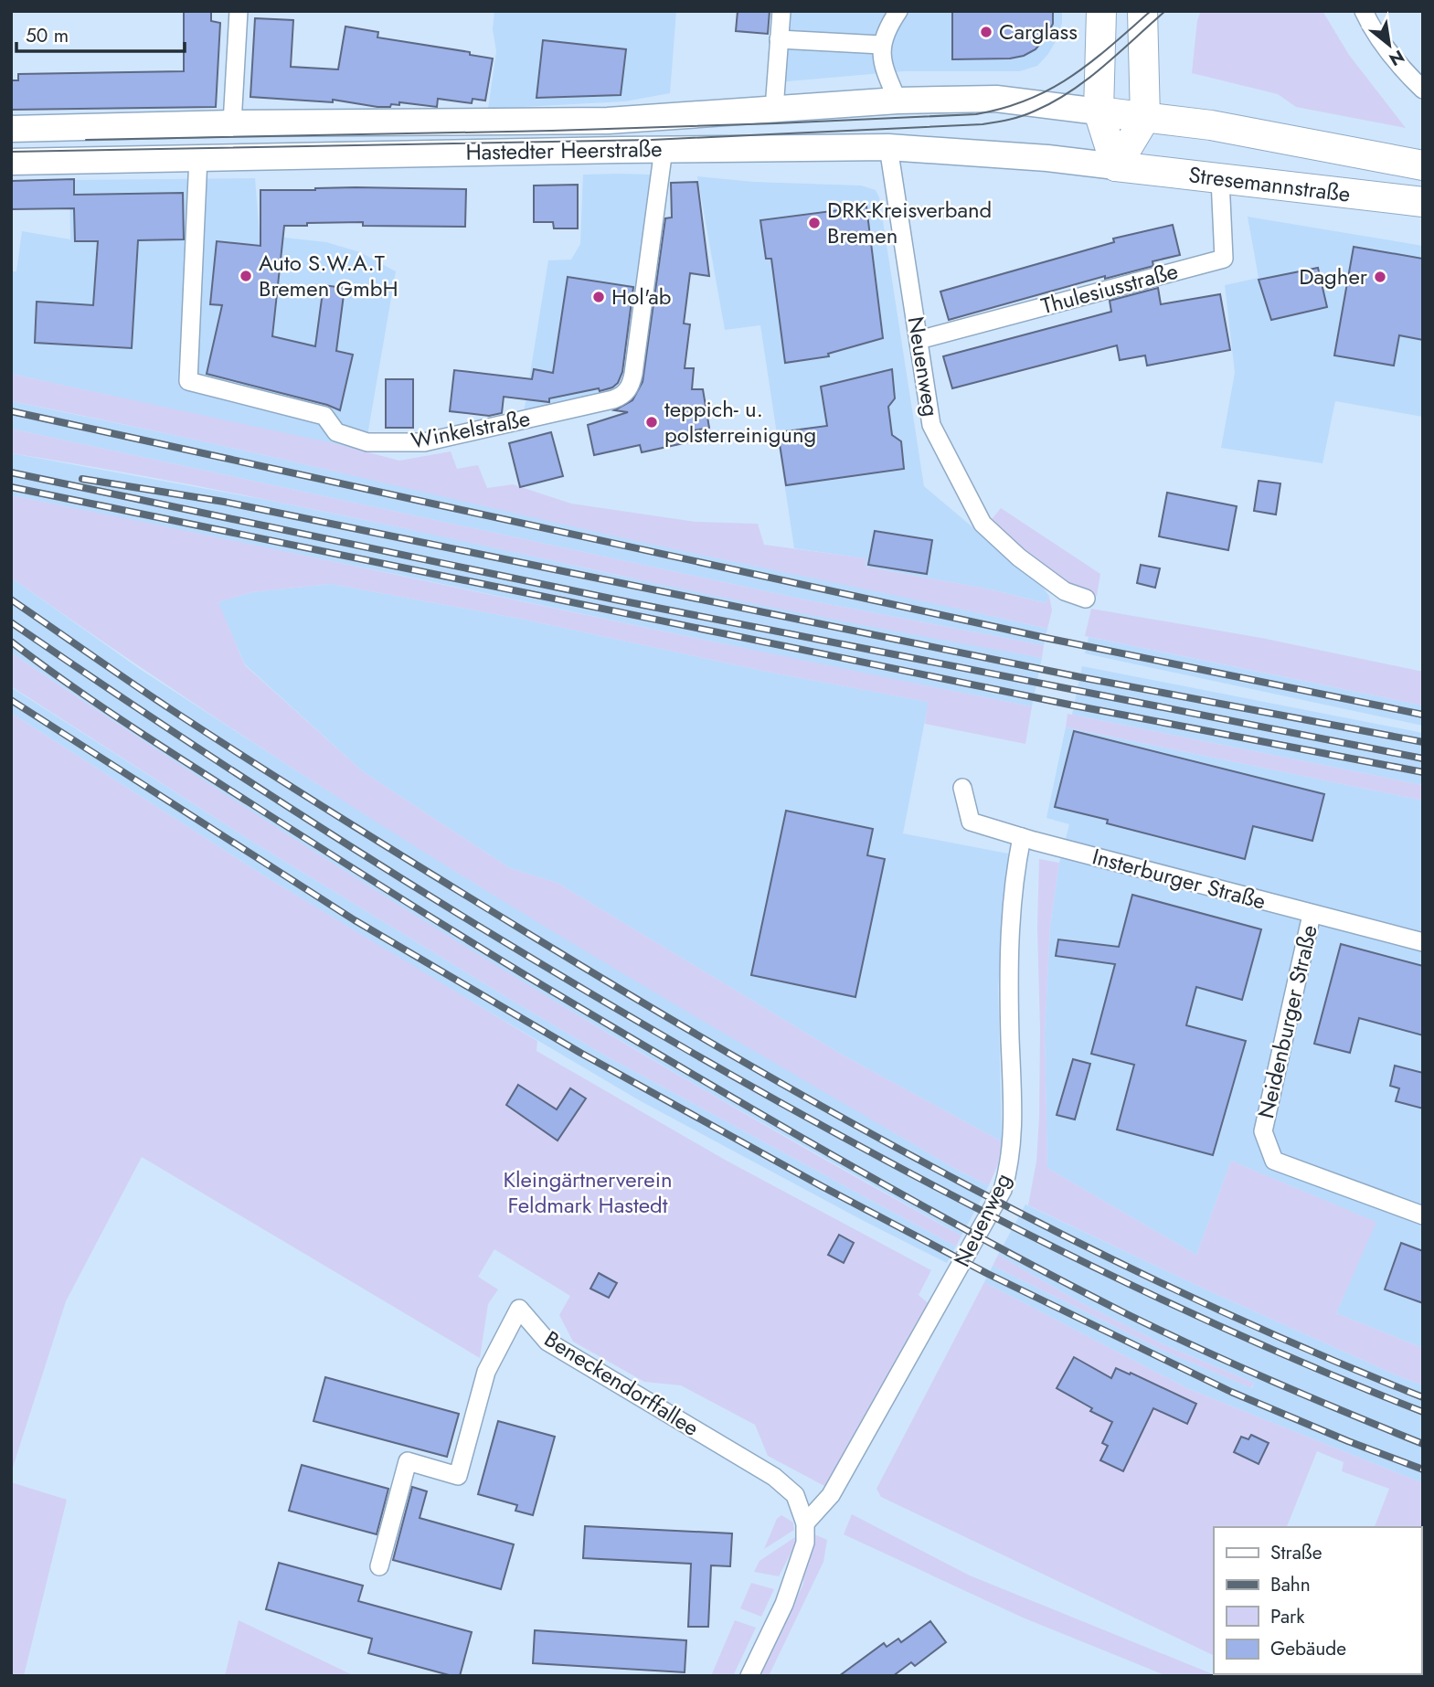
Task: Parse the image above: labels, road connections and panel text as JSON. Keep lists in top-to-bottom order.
{
  "streets": {
    "main road": ["Hastedter Heerstraße", "Stresemannstraße"],
    "street": [
      "Thulesiusstraße",
      "Neuenweg",
      "Winkelstraße",
      "Insterburger Straße",
      "Neidenburger Straße",
      "Beneckendorffallee"
    ]
  },
  "crossings": [
    ["Hastedter Heerstraße", "Stresemannstraße"],
    ["Hastedter Heerstraße", "Neuenweg"],
    ["Hastedter Heerstraße", "Winkelstraße"],
    ["Stresemannstraße", "Thulesiusstraße"],
    ["Thulesiusstraße", "Neuenweg"],
    ["Neuenweg", "Insterburger Straße"],
    ["Neuenweg", "Beneckendorffallee"],
    ["Insterburger Straße", "Neidenburger Straße"]
  ],
  "parks": ["Kleingärtnerverein Feldmark Hastedt"],
  "places": [
    "Carglass",
    "DRK-Kreisverband Bremen",
    "Auto S.W.A.T Bremen GmbH",
    "Dagher",
    "Hol'ab",
    "teppich- u. polsterreinigung"
  ],
  "legend": [
    "Straße",
    "Bahn",
    "Park",
    "Gebäude"
  ],
  "scale_bar": "50 m",
  "north": "bottom right"
}
